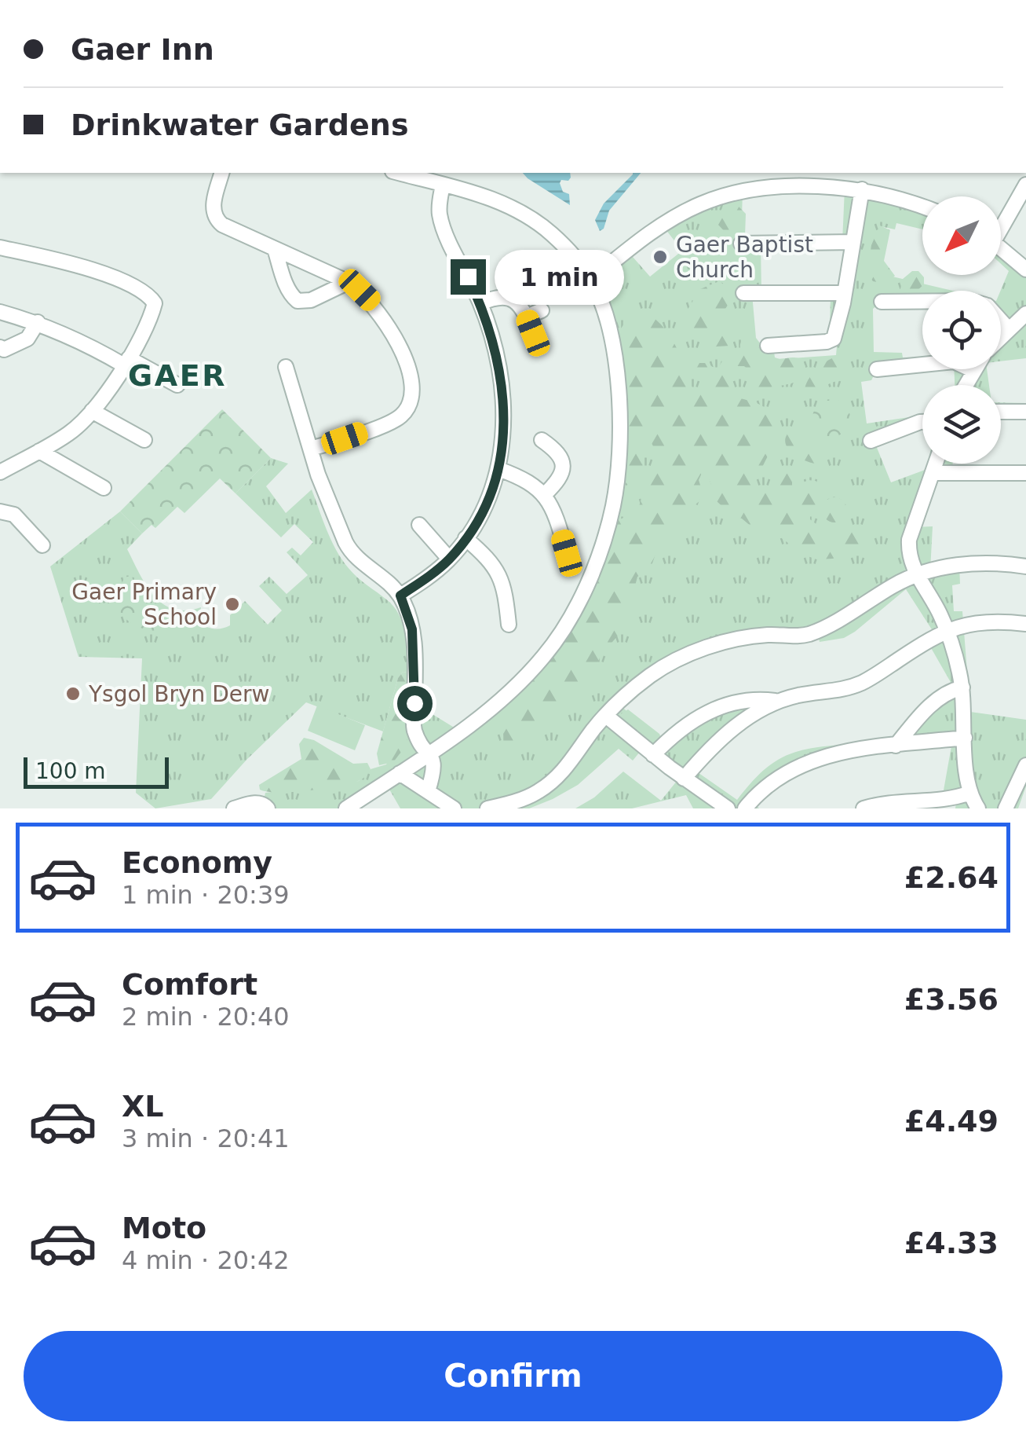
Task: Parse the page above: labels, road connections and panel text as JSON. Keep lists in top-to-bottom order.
{
  "districts": ["GAER"],
  "places": ["Gaer Baptist Church", "Gaer Primary School", "Ysgol Bryn Derw"],
  "scale_bar": "100 m",
  "north": "bottom left",
  "page": {
    "banner": ["Gaer Inn", "Drinkwater Gardens"],
    "bubble": "1 min",
    "scale": "100 m",
    "list": [
      {
        "name": "Economy",
        "note": "1 min · 20:39",
        "value": "£2.64"
      },
      {
        "name": "Comfort",
        "note": "2 min · 20:40",
        "value": "£3.56"
      },
      {
        "name": "XL",
        "note": "3 min · 20:41",
        "value": "£4.49"
      },
      {
        "name": "Moto",
        "note": "4 min · 20:42",
        "value": "£4.33"
      }
    ],
    "buttons": "Confirm"
  }
}
